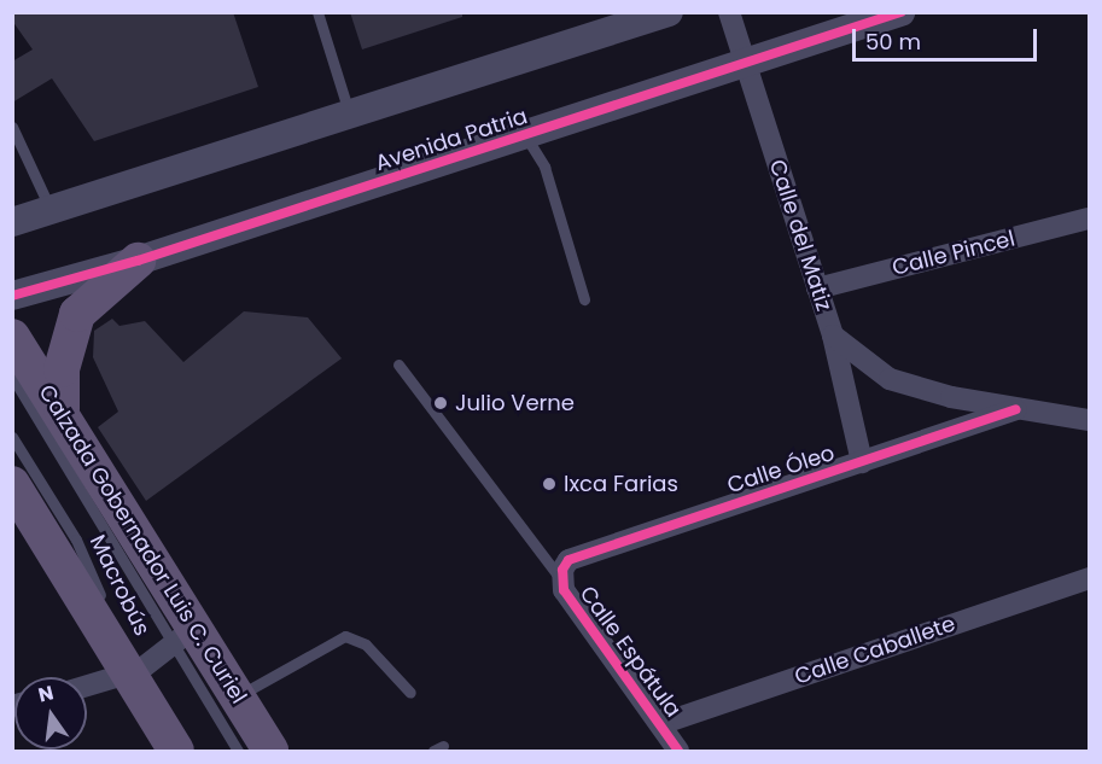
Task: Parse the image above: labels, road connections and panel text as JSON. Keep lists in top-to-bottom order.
{
  "streets": {
    "main road": ["Calzada Gobernador Luis C. Curiel"],
    "street": [
      "Avenida Patria",
      "Calle del Matiz",
      "Calle Pincel",
      "Calle Óleo",
      "Calle Caballete",
      "Calle Espátula"
    ],
    "lane": ["Macrobús"]
  },
  "crossings": [
    ["Avenida Patria", "Calle del Matiz"],
    ["Calle del Matiz", "Calle Pincel"],
    ["Calle del Matiz", "Calle Óleo"],
    ["Calle Óleo", "Calle Espátula"],
    ["Calzada Gobernador Luis C. Curiel", "Macrobús"],
    ["Calle Caballete", "Calle Espátula"]
  ],
  "places": ["Julio Verne", "Ixca Farias"],
  "scale_bar": "50 m",
  "north": "top"
}
